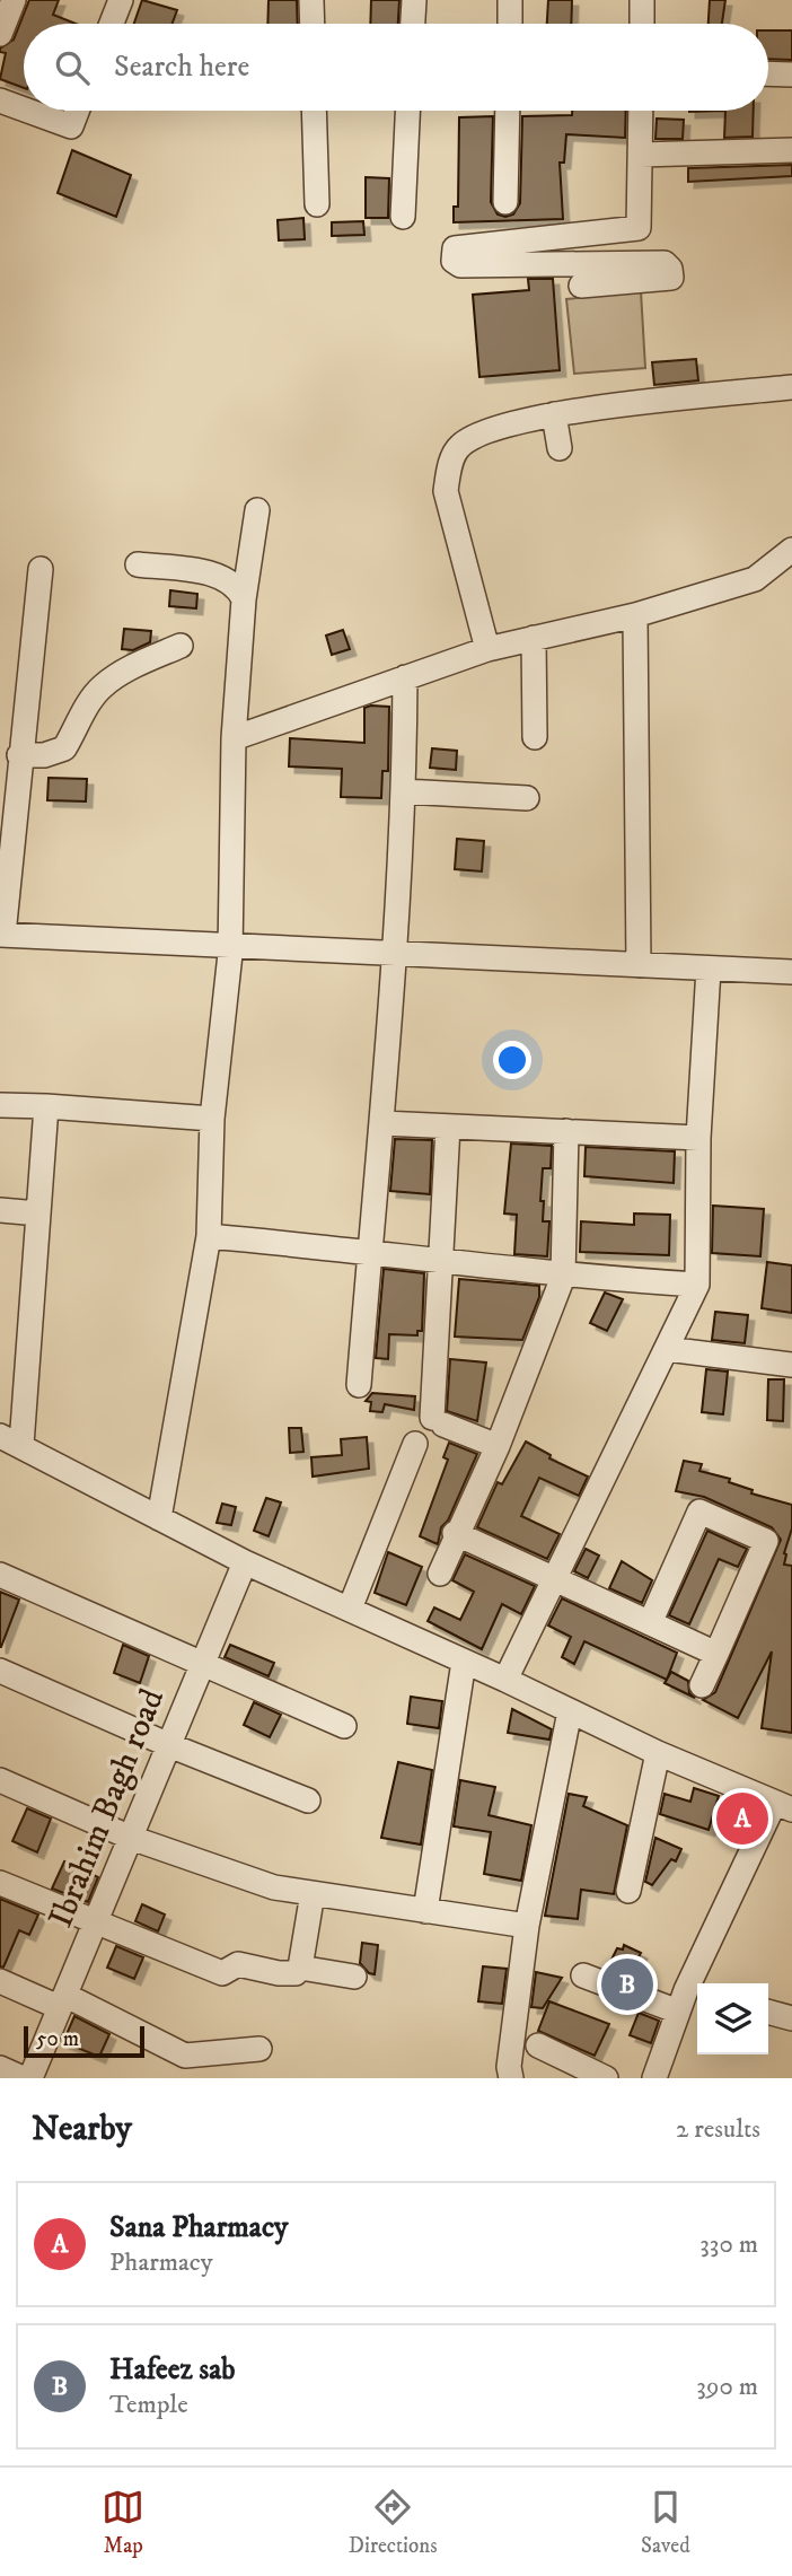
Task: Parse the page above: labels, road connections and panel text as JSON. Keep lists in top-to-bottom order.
{
  "streets": {
    "street": ["Ibrahim Bagh road"]
  },
  "scale_bar": "50 m",
  "page": {
    "search": "Search here",
    "pins": ["A", "B"],
    "scale": "50 m",
    "heading": ["Nearby", "2 results"],
    "list": [
      {
        "mark": "A",
        "name": "Sana Pharmacy",
        "note": "Pharmacy",
        "value": "330 m"
      },
      {
        "mark": "B",
        "name": "Hafeez sab",
        "note": "Temple",
        "value": "390 m"
      }
    ],
    "nav": ["Map", "Directions", "Saved"]
  }
}
